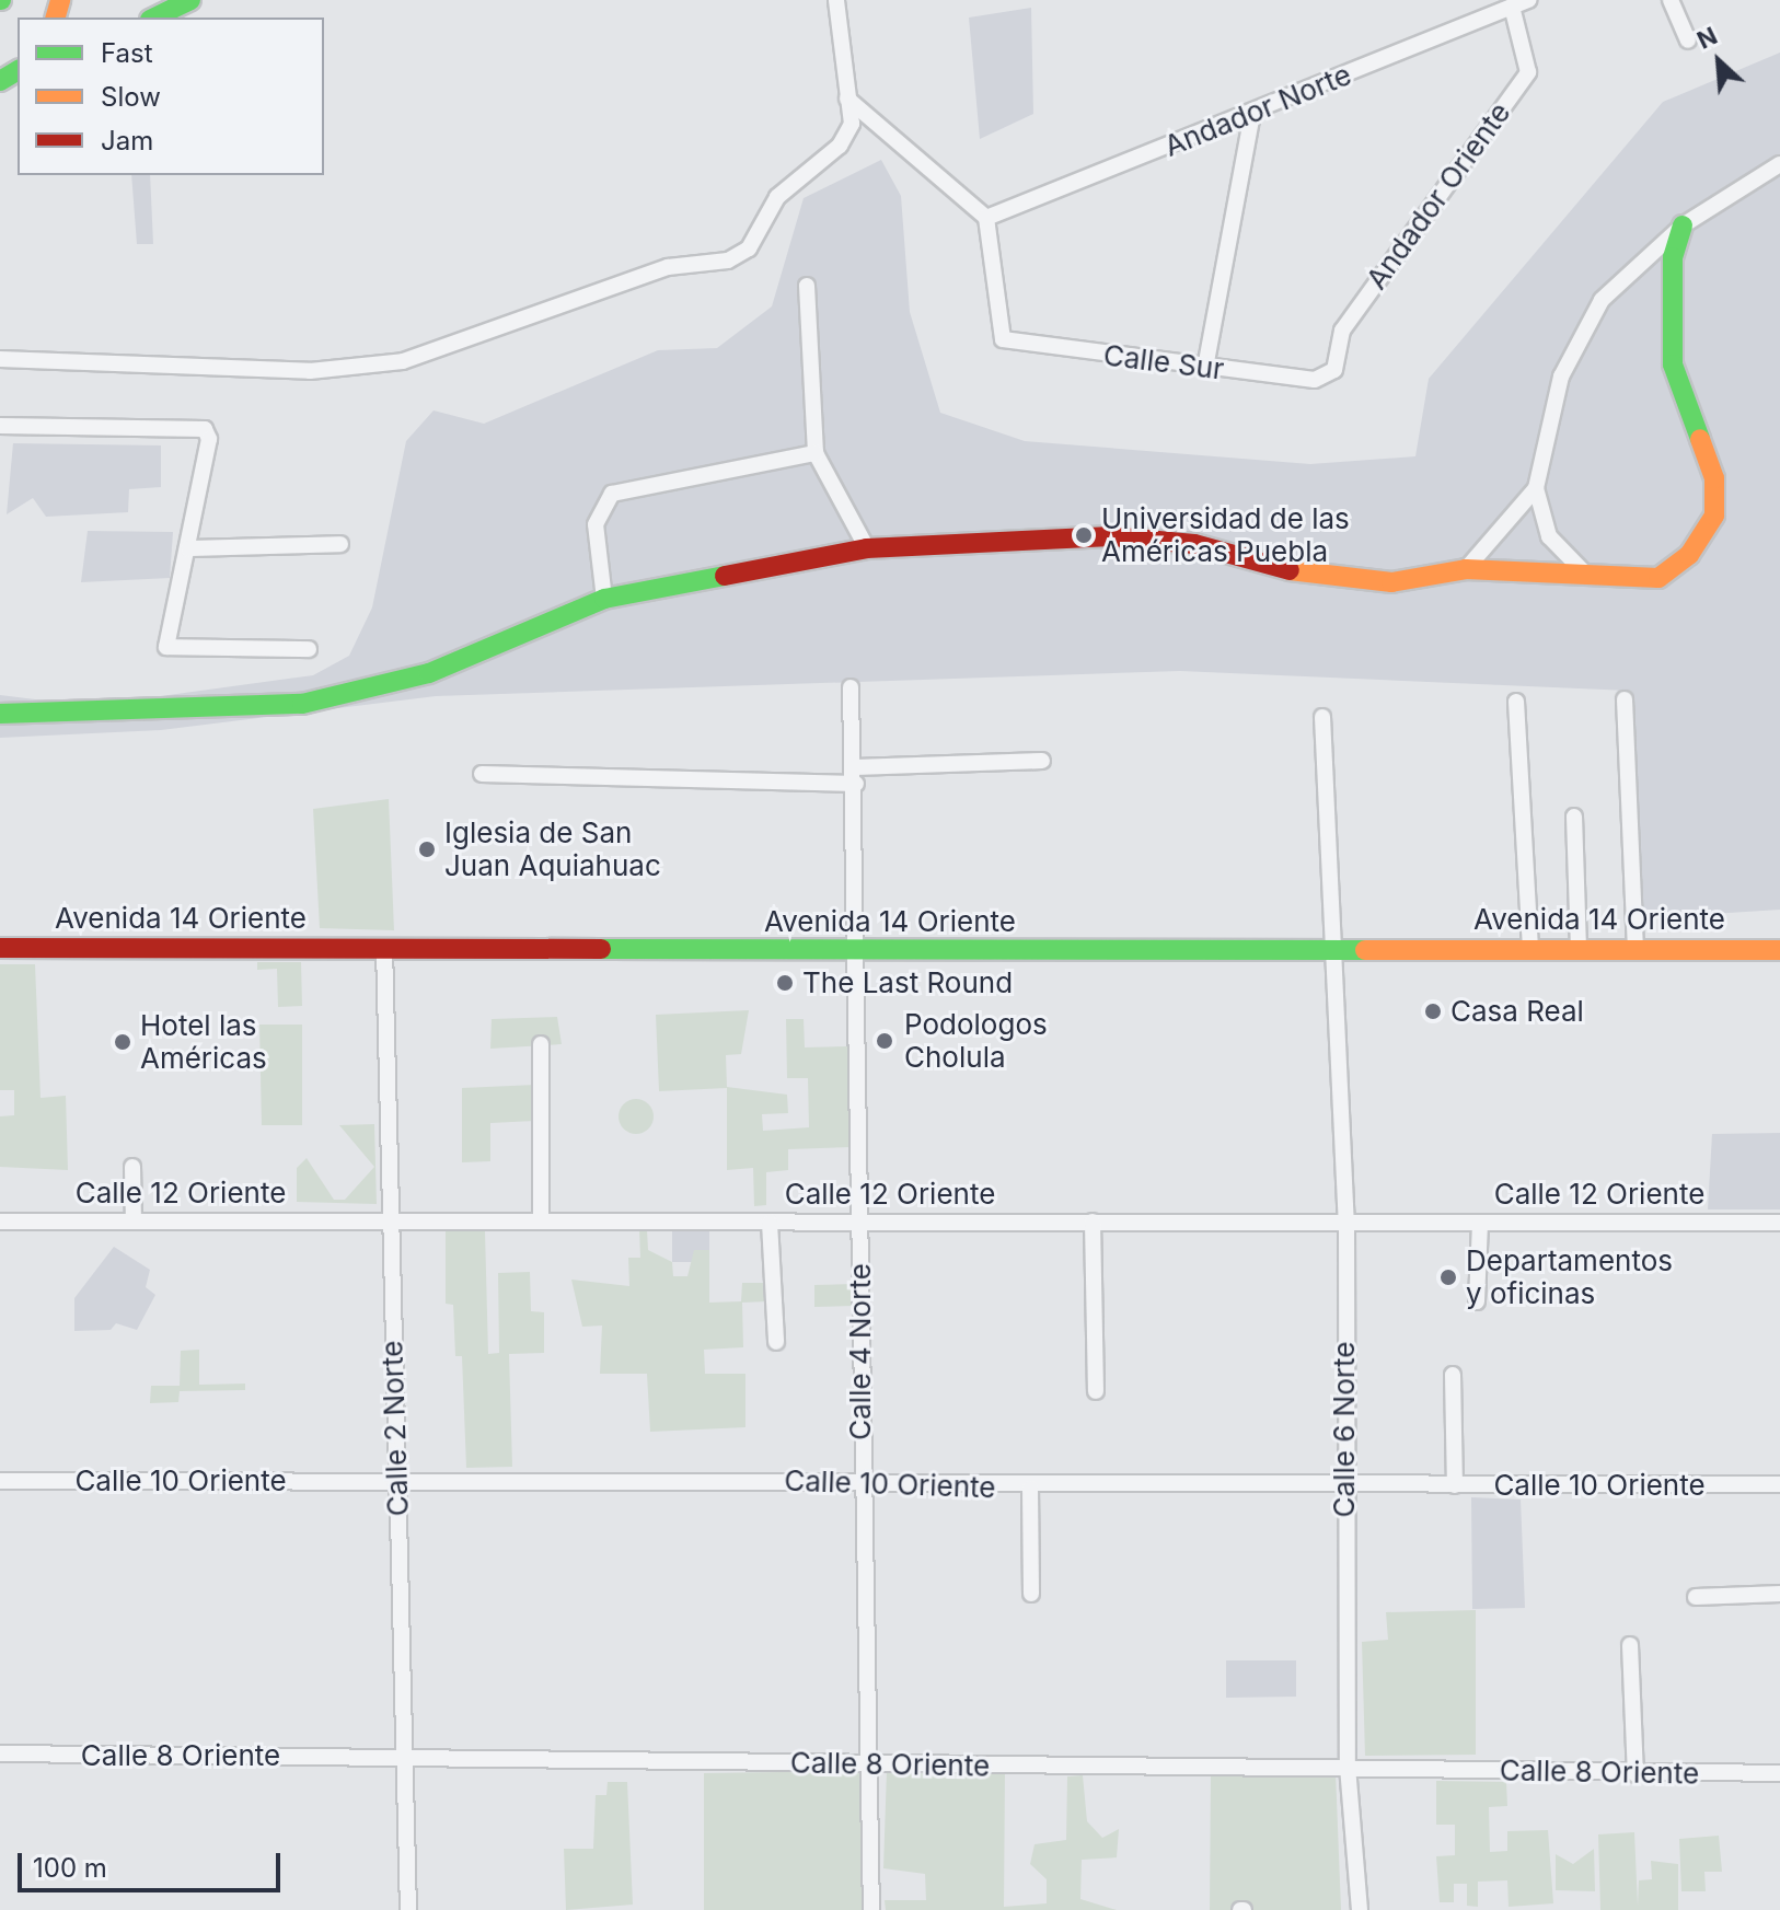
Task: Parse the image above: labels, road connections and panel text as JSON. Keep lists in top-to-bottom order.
{
  "streets": {
    "street": [
      "Andador Norte",
      "Andador Oriente",
      "Calle Sur",
      "Avenida 14 Oriente",
      "Calle 12 Oriente",
      "Calle 4 Norte",
      "Calle 2 Norte",
      "Calle 6 Norte",
      "Calle 10 Oriente",
      "Calle 8 Oriente"
    ]
  },
  "crossings": [
    ["Andador Norte", "Andador Oriente"],
    ["Andador Norte", "Calle Sur"],
    ["Andador Oriente", "Calle Sur"],
    ["Avenida 14 Oriente", "Calle 4 Norte"],
    ["Avenida 14 Oriente", "Calle 2 Norte"],
    ["Avenida 14 Oriente", "Calle 6 Norte"],
    ["Calle 12 Oriente", "Calle 4 Norte"],
    ["Calle 12 Oriente", "Calle 2 Norte"],
    ["Calle 12 Oriente", "Calle 6 Norte"],
    ["Calle 4 Norte", "Calle 10 Oriente"],
    ["Calle 4 Norte", "Calle 8 Oriente"],
    ["Calle 2 Norte", "Calle 10 Oriente"],
    ["Calle 2 Norte", "Calle 8 Oriente"],
    ["Calle 6 Norte", "Calle 10 Oriente"],
    ["Calle 6 Norte", "Calle 8 Oriente"]
  ],
  "places": [
    "Universidad de las Américas Puebla",
    "Iglesia de San Juan Aquiahuac",
    "The Last Round",
    "Casa Real",
    "Podologos Cholula",
    "Hotel las Américas",
    "Departamentos y oficinas"
  ],
  "legend": ["Fast", "Slow", "Jam"],
  "scale_bar": "100 m",
  "north": "top left"
}
